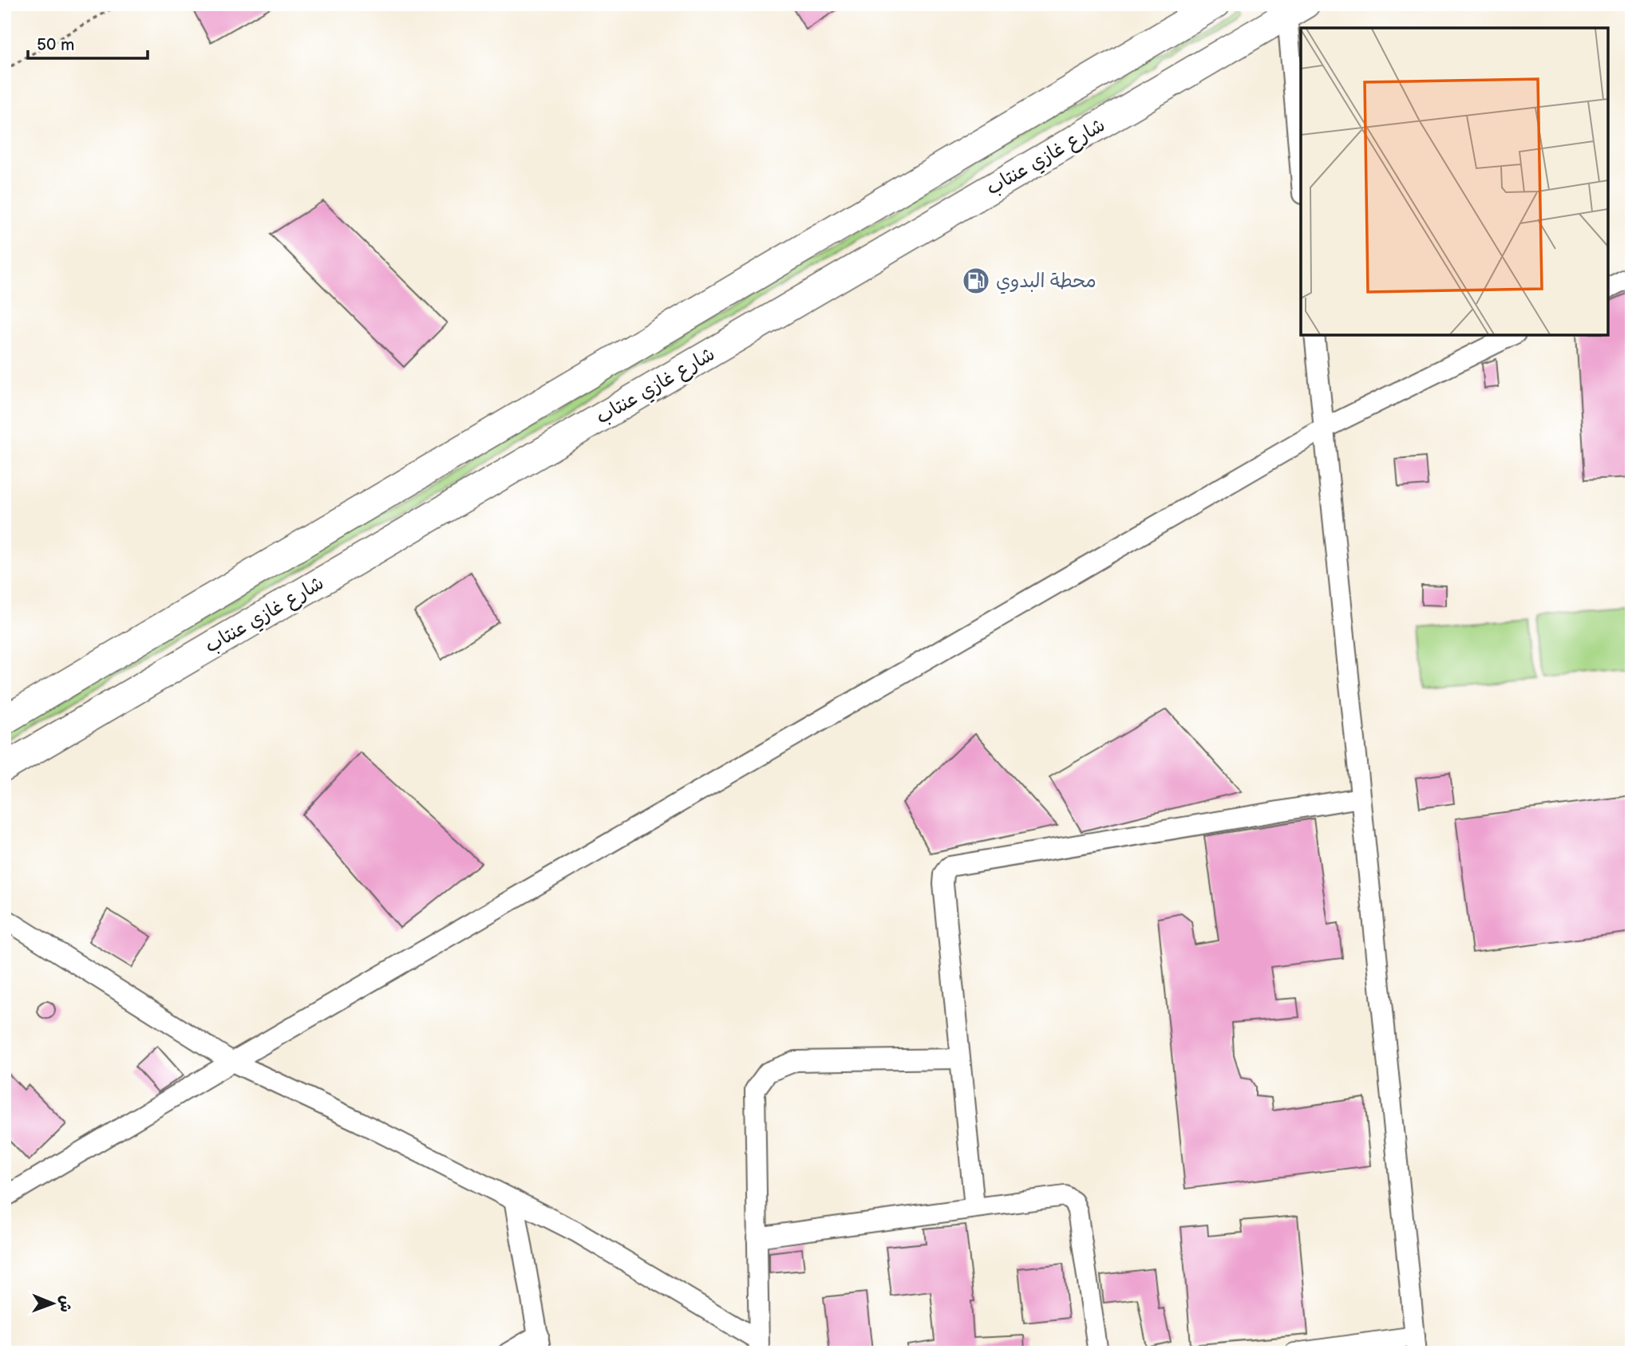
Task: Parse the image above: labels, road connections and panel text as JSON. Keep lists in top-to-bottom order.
{
  "streets": {
    "highway": ["شارع غازي عنتاب"]
  },
  "places": {
    "fuel station": ["محطة البدوي"]
  },
  "scale_bar": "50 m",
  "north": "right"
}
